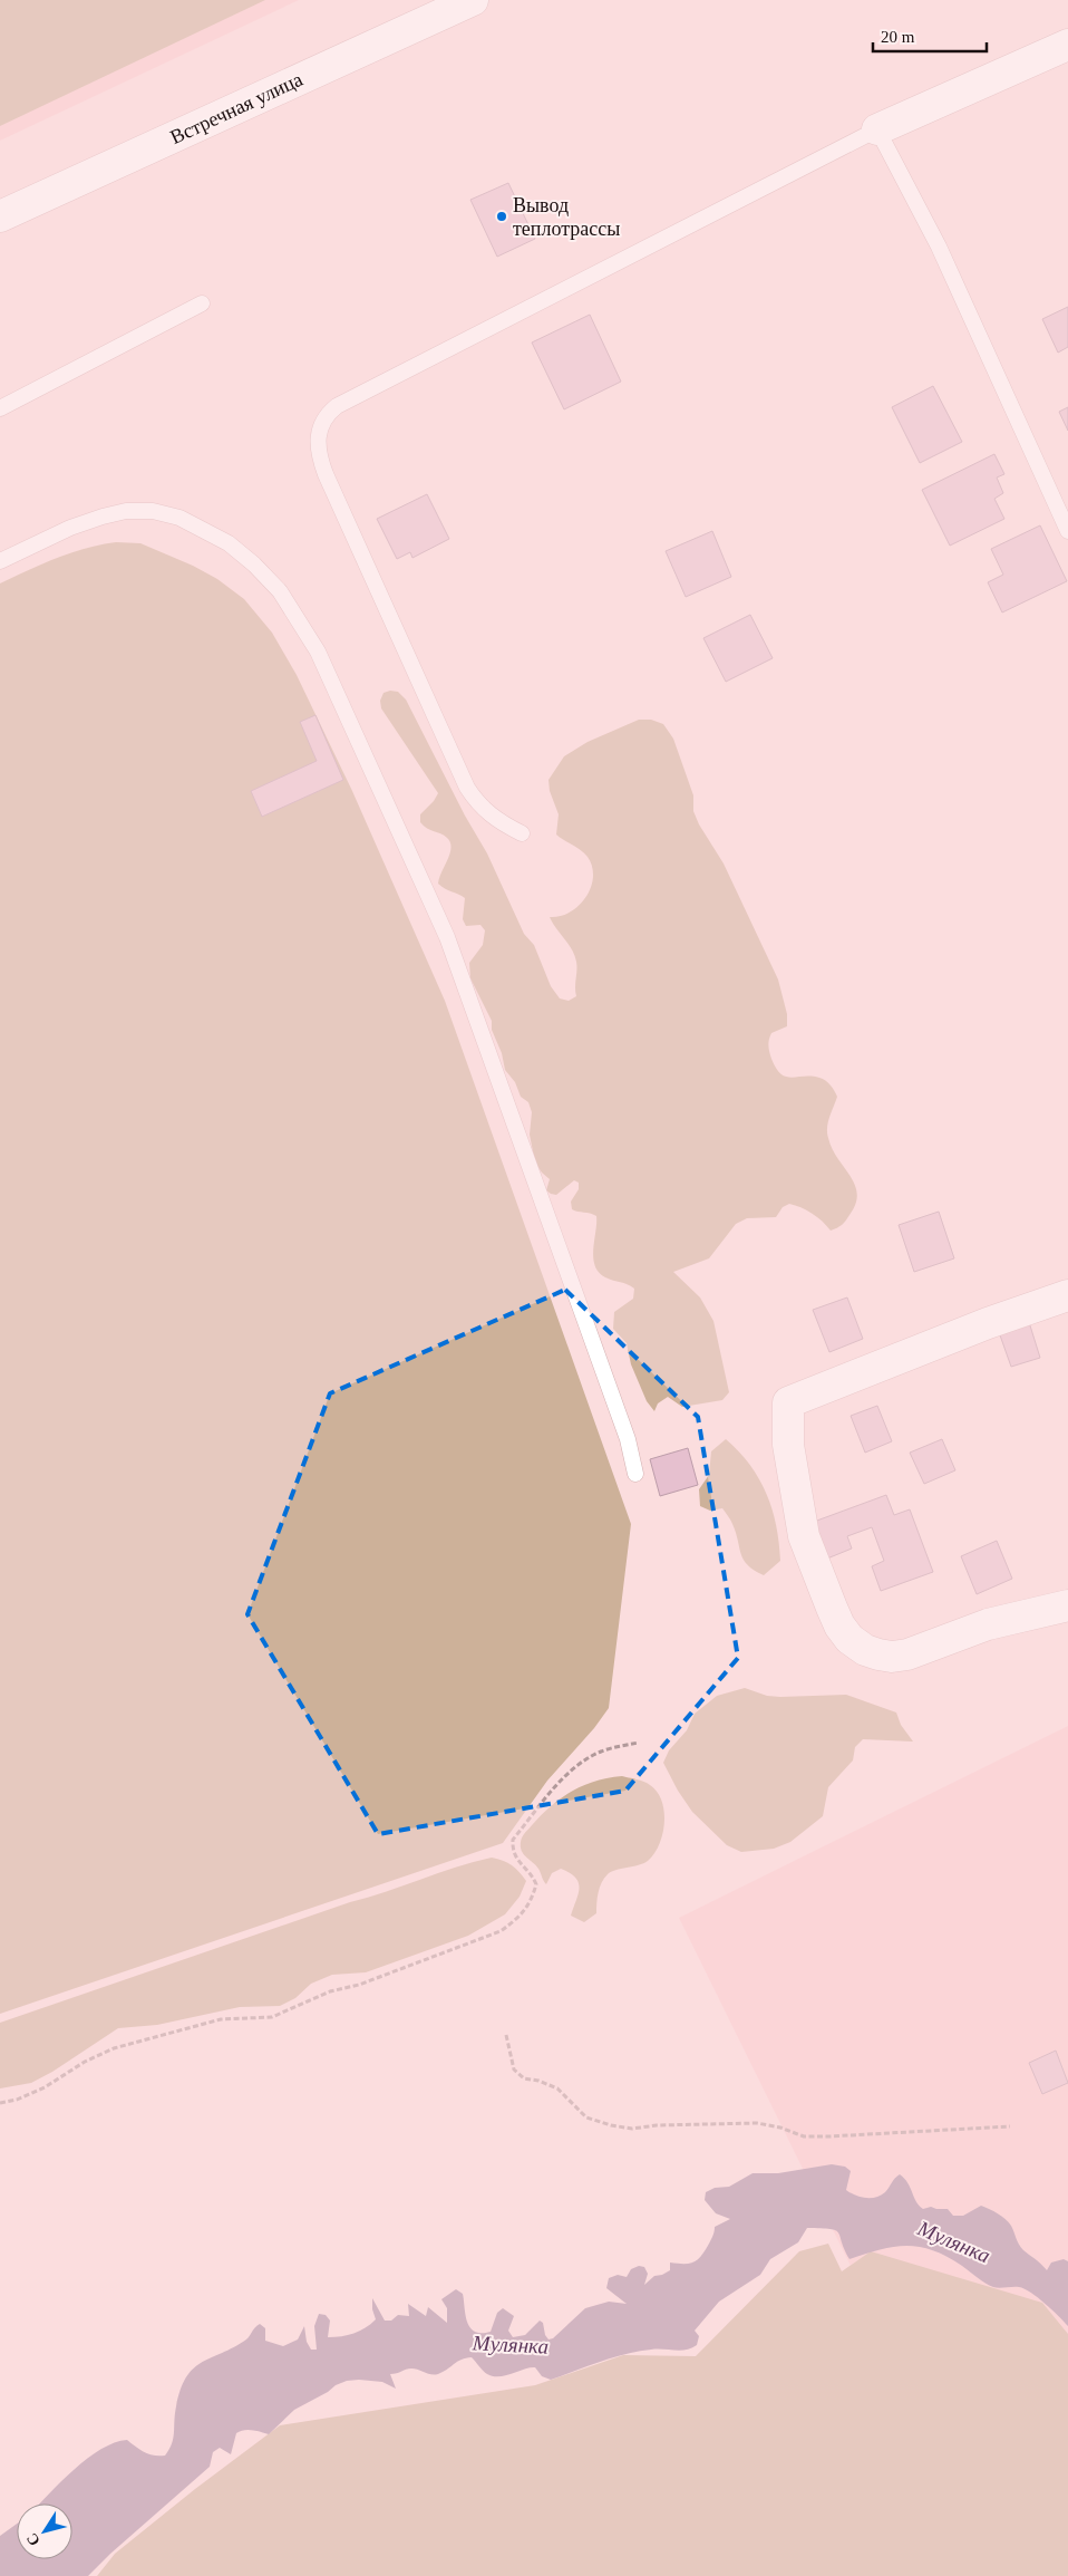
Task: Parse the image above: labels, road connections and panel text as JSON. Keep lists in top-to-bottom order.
{
  "streets": {
    "street": ["Встречная улица"]
  },
  "water": ["Мулянка"],
  "places": ["Вывод теплотрассы"],
  "scale_bar": "20 m",
  "north": "bottom left"
}
